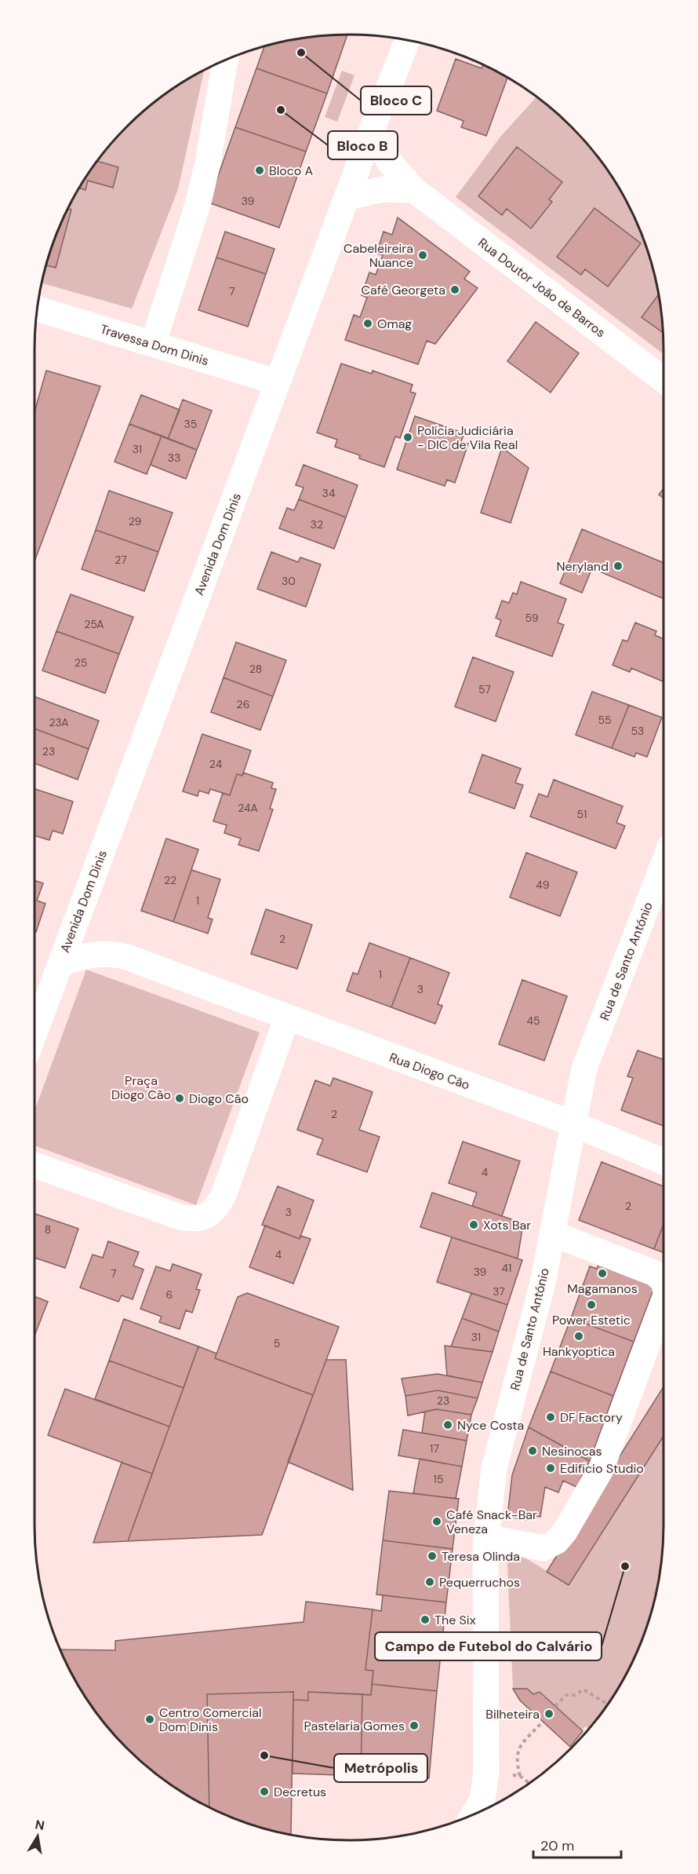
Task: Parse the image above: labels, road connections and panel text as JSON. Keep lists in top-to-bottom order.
{
  "streets": {
    "street": [
      "Rua Doutor João de Barros",
      "Travessa Dom Dinis",
      "Avenida Dom Dinis",
      "Rua de Santo António",
      "Rua Diogo Cão"
    ]
  },
  "crossings": [
    ["Rua Doutor João de Barros", "Avenida Dom Dinis"],
    ["Travessa Dom Dinis", "Avenida Dom Dinis"],
    ["Rua de Santo António", "Rua Diogo Cão"]
  ],
  "parks": ["Praça Diogo Cão"],
  "places": [
    "Bloco C",
    "Bloco B",
    "Bloco A",
    "Cabeleireira Nuance",
    "Café Georgeta",
    "Omag",
    "Polícia Judiciária - DIC de Vila Real",
    "Neryland",
    "Diogo Cão",
    "Xots Bar",
    "Magamanos",
    "Power Estetic",
    "Hankyoptica",
    "DF Factory",
    "Nyce Costa",
    "Nesinocas",
    "Edifício Studio",
    "Café Snack-Bar Veneza",
    "Teresa Olinda",
    "Campo de Futebol do Calvário",
    "Pequerruchos",
    "The Six",
    "Bilheteira",
    "Centro Comercial Dom Dinis",
    "Pastelaria Gomes",
    "Metrópolis",
    "Decretus"
  ],
  "house_numbers": [
    "39",
    "7",
    "35",
    "31",
    "33",
    "34",
    "29",
    "32",
    "27",
    "30",
    "59",
    "25A",
    "25",
    "28",
    "57",
    "26",
    "55",
    "23A",
    "53",
    "23",
    "24",
    "24A",
    "51",
    "22",
    "49",
    "1",
    "2",
    "1",
    "3",
    "45",
    "2",
    "4",
    "2",
    "3",
    "8",
    "4",
    "41",
    "39",
    "7",
    "37",
    "6",
    "31",
    "5",
    "23",
    "17",
    "15"
  ],
  "scale_bar": "20 m",
  "north": "top"
}
